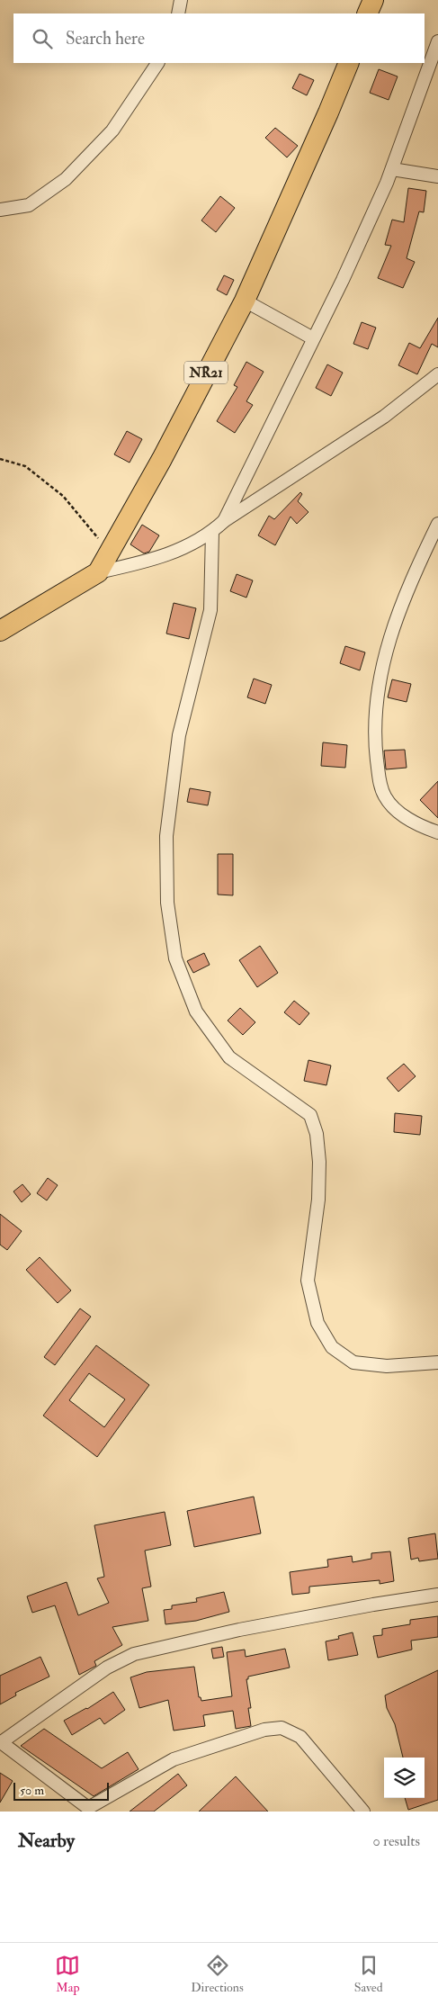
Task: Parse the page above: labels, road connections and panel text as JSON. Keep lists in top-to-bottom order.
{
  "streets": {
    "main road": ["NR21"]
  },
  "scale_bar": "50 m",
  "page": {
    "search": "Search here",
    "scale": "50 m",
    "heading": ["Nearby", "0 results"],
    "nav": ["Map", "Directions", "Saved"]
  }
}
